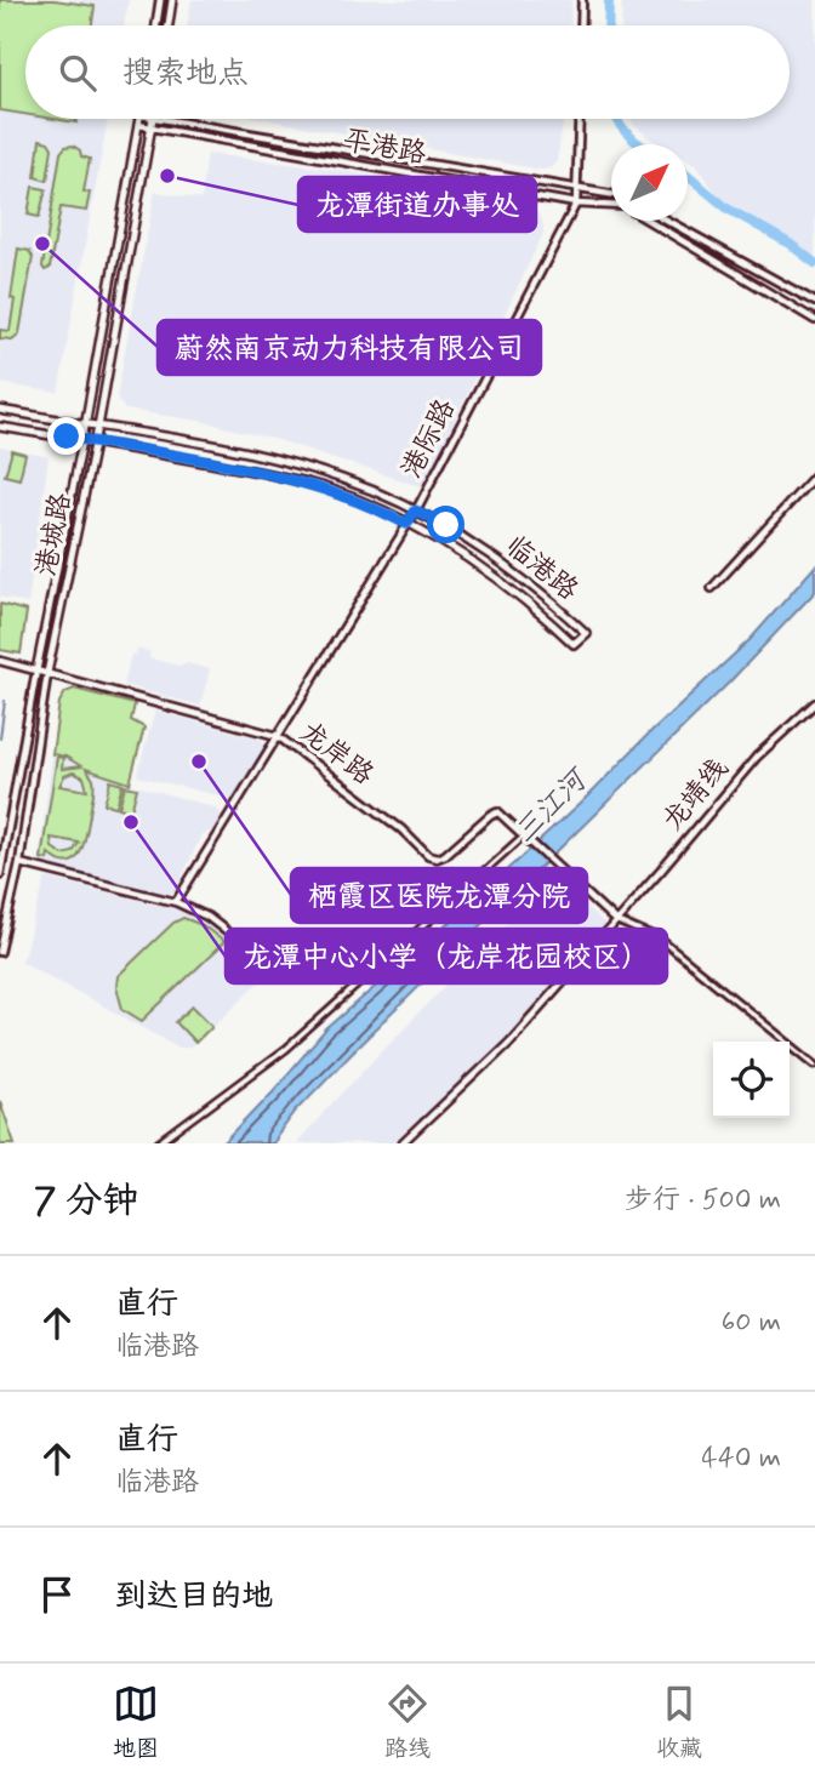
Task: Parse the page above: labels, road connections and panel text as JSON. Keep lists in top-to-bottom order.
{
  "streets": {
    "main road": ["港城路", "临港路"],
    "street": [
      "平港路",
      "港际路",
      "龙岸路",
      "龙靖线"
    ]
  },
  "crossings": [
    ["平港路", "港际路"],
    ["平港路", "港城路"],
    ["港际路", "临港路"],
    ["港际路", "龙岸路"],
    ["港城路", "临港路"],
    ["港城路", "龙岸路"]
  ],
  "water": ["三江河"],
  "places": [
    "龙潭街道办事处",
    "蔚然南京动力科技有限公司",
    "栖霞区医院龙潭分院",
    "龙潭中心小学（龙岸花园校区）"
  ],
  "north": "top right",
  "page": {
    "search": "搜索地点",
    "heading": ["7 分钟", "步行 · 500 m"],
    "list": [
      ["直行", "临港路", "60 m"],
      ["直行", "临港路", "440 m"],
      "到达目的地"
    ],
    "nav": ["地图", "路线", "收藏"]
  }
}
